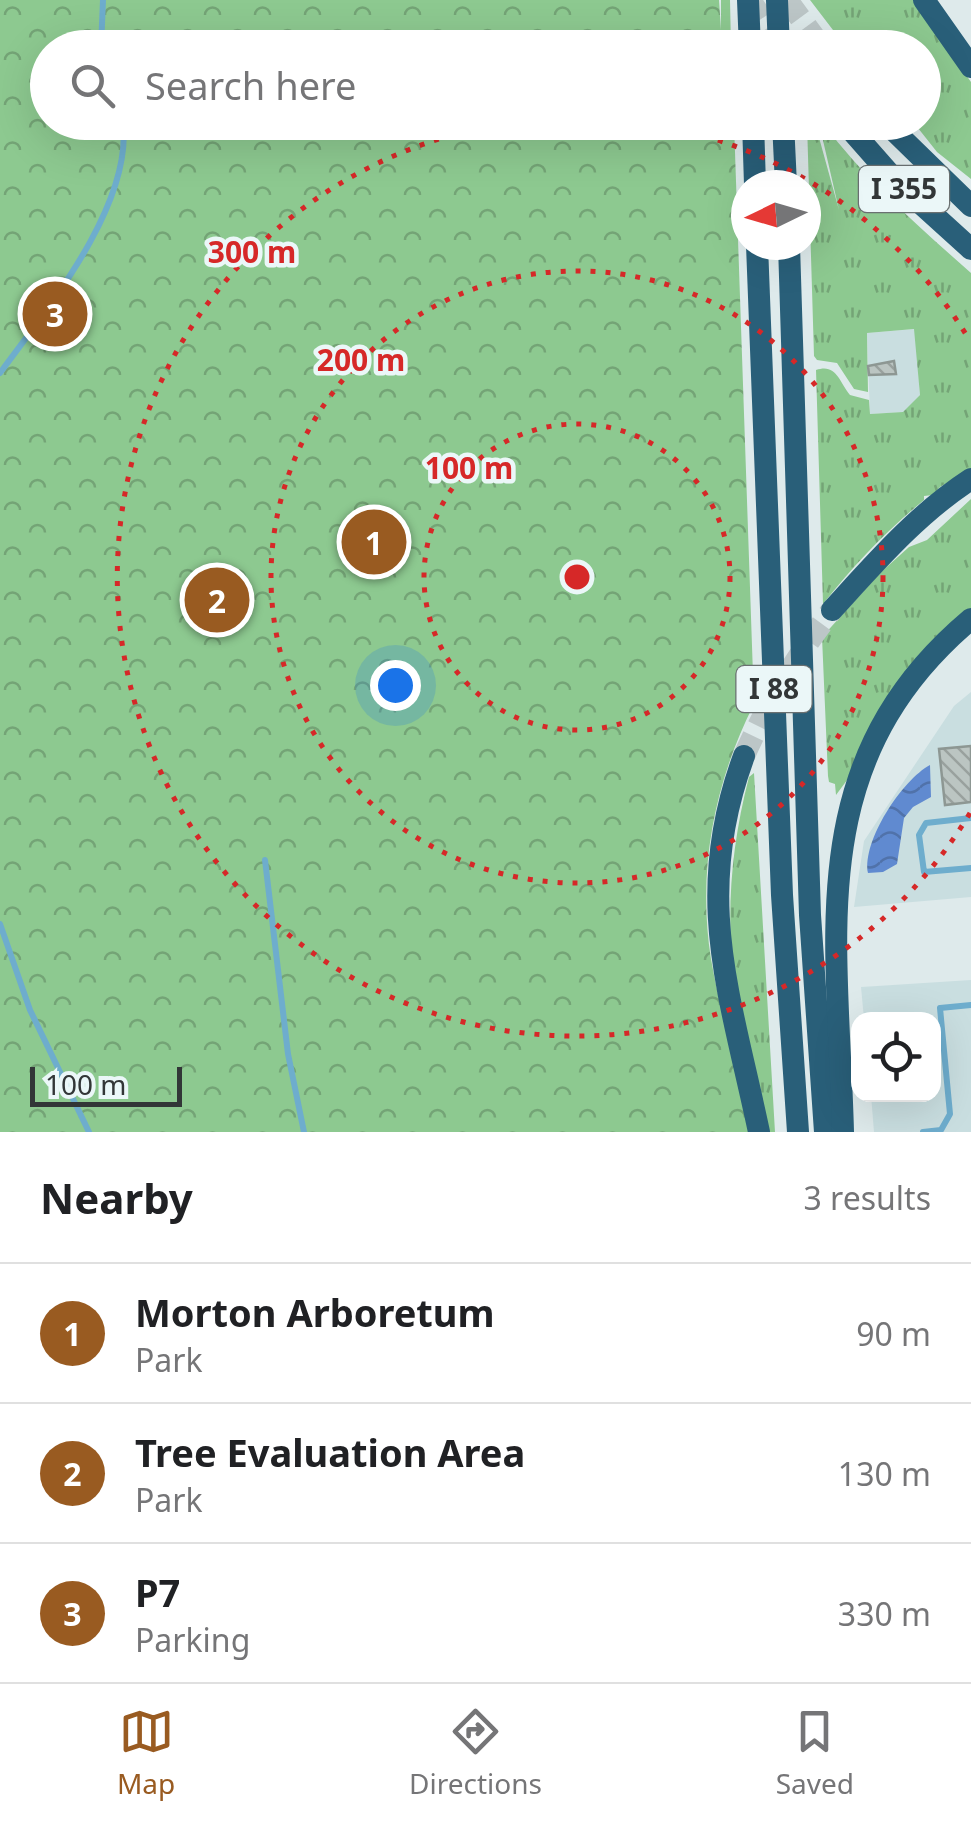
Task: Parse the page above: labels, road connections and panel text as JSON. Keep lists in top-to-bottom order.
{
  "streets": {
    "highway": ["I 355", "I 88"]
  },
  "scale_bar": "100 m",
  "north": "left",
  "page": {
    "search": "Search here",
    "pins": ["3", "1", "2"],
    "scale": "100 m",
    "heading": ["Nearby", "3 results"],
    "list": [
      {
        "mark": "1",
        "name": "Morton Arboretum",
        "note": "Park",
        "value": "90 m"
      },
      {
        "mark": "2",
        "name": "Tree Evaluation Area",
        "note": "Park",
        "value": "130 m"
      },
      {
        "mark": "3",
        "name": "P7",
        "note": "Parking",
        "value": "330 m"
      }
    ],
    "nav": ["Map", "Directions", "Saved"]
  },
  "rings": ["300 m", "200 m", "100 m"]
}
